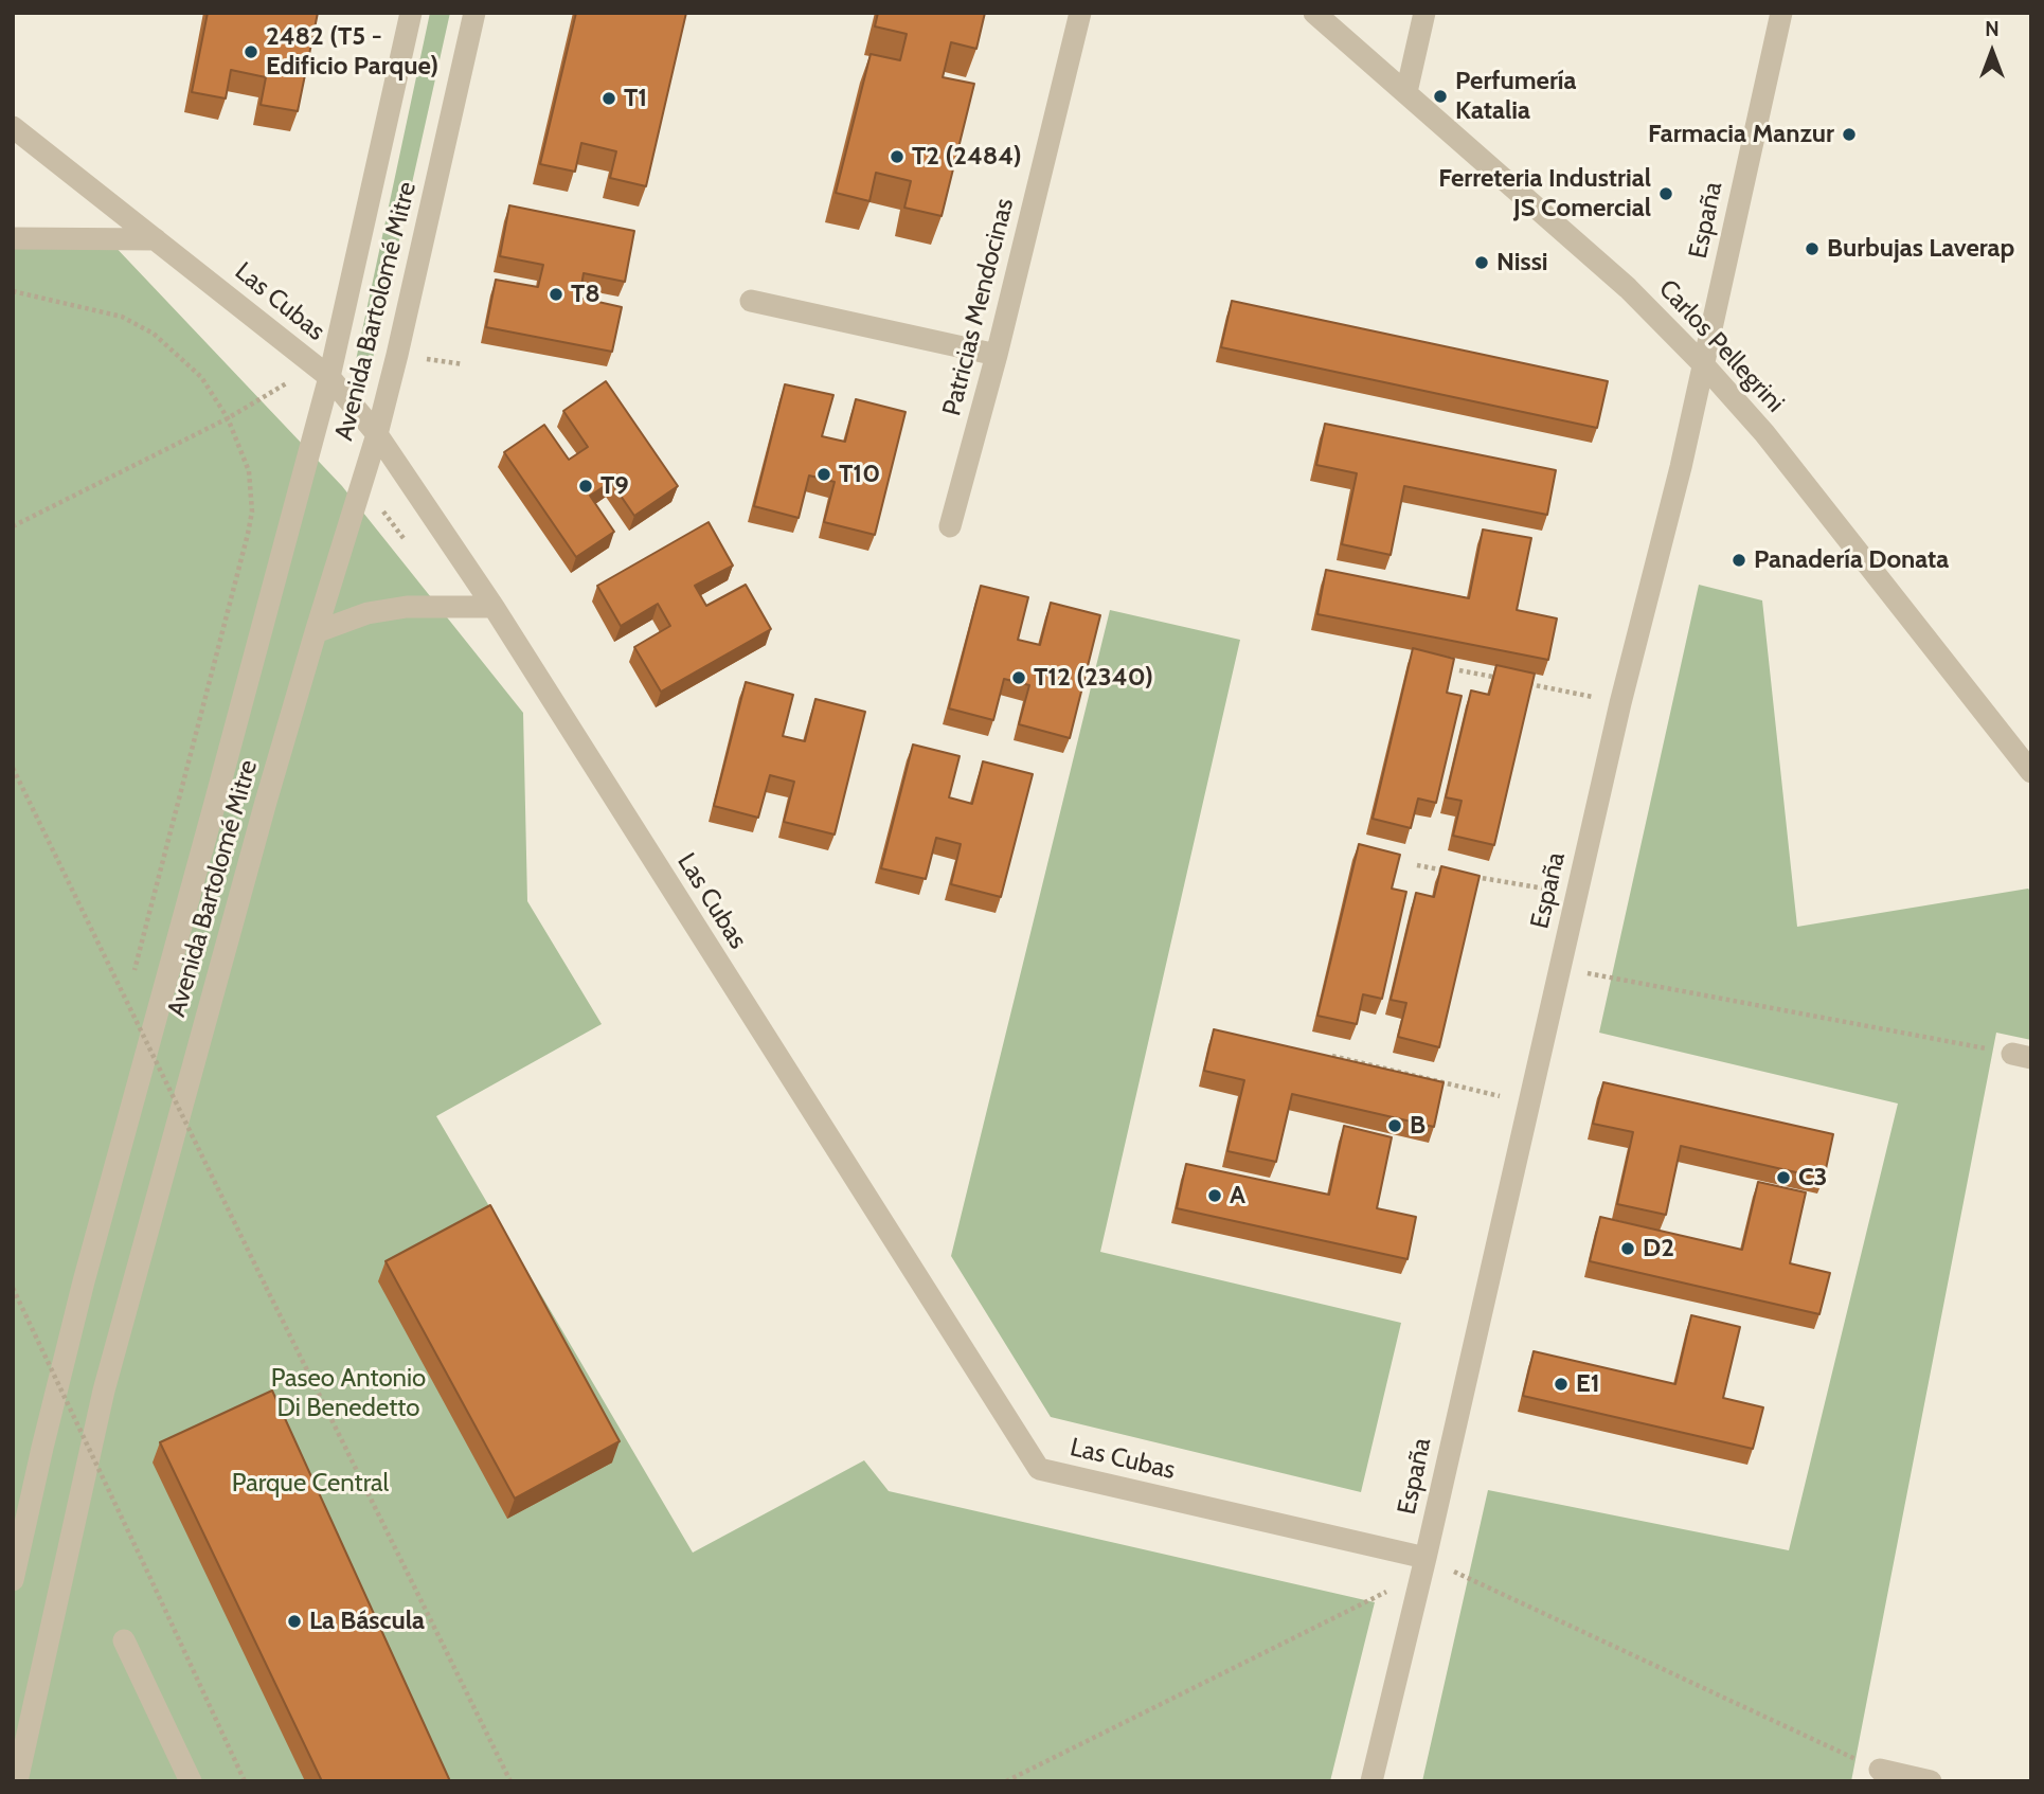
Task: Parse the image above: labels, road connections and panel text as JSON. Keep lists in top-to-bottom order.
{
  "streets": {
    "street": [
      "España",
      "Las Cubas",
      "Patricias Mendocinas",
      "Avenida Bartolomé Mitre",
      "Carlos Pellegrini"
    ]
  },
  "crossings": [
    ["España", "Las Cubas"],
    ["España", "Carlos Pellegrini"],
    ["Las Cubas", "Avenida Bartolomé Mitre"]
  ],
  "parks": ["Paseo Antonio Di Benedetto", "Parque Central"],
  "places": [
    "2482 (T5 - Edificio Parque)",
    "Perfumería Katalia",
    "T1",
    "Farmacia Manzur",
    "T2 (2484)",
    "Ferreteria Industrial JS Comercial",
    "Burbujas Laverap",
    "Nissi",
    "T8",
    "T10",
    "T9",
    "Panadería Donata",
    "T12 (2340)",
    "B",
    "C3",
    "A",
    "D2",
    "E1",
    "La Báscula"
  ],
  "north": "top"
}
